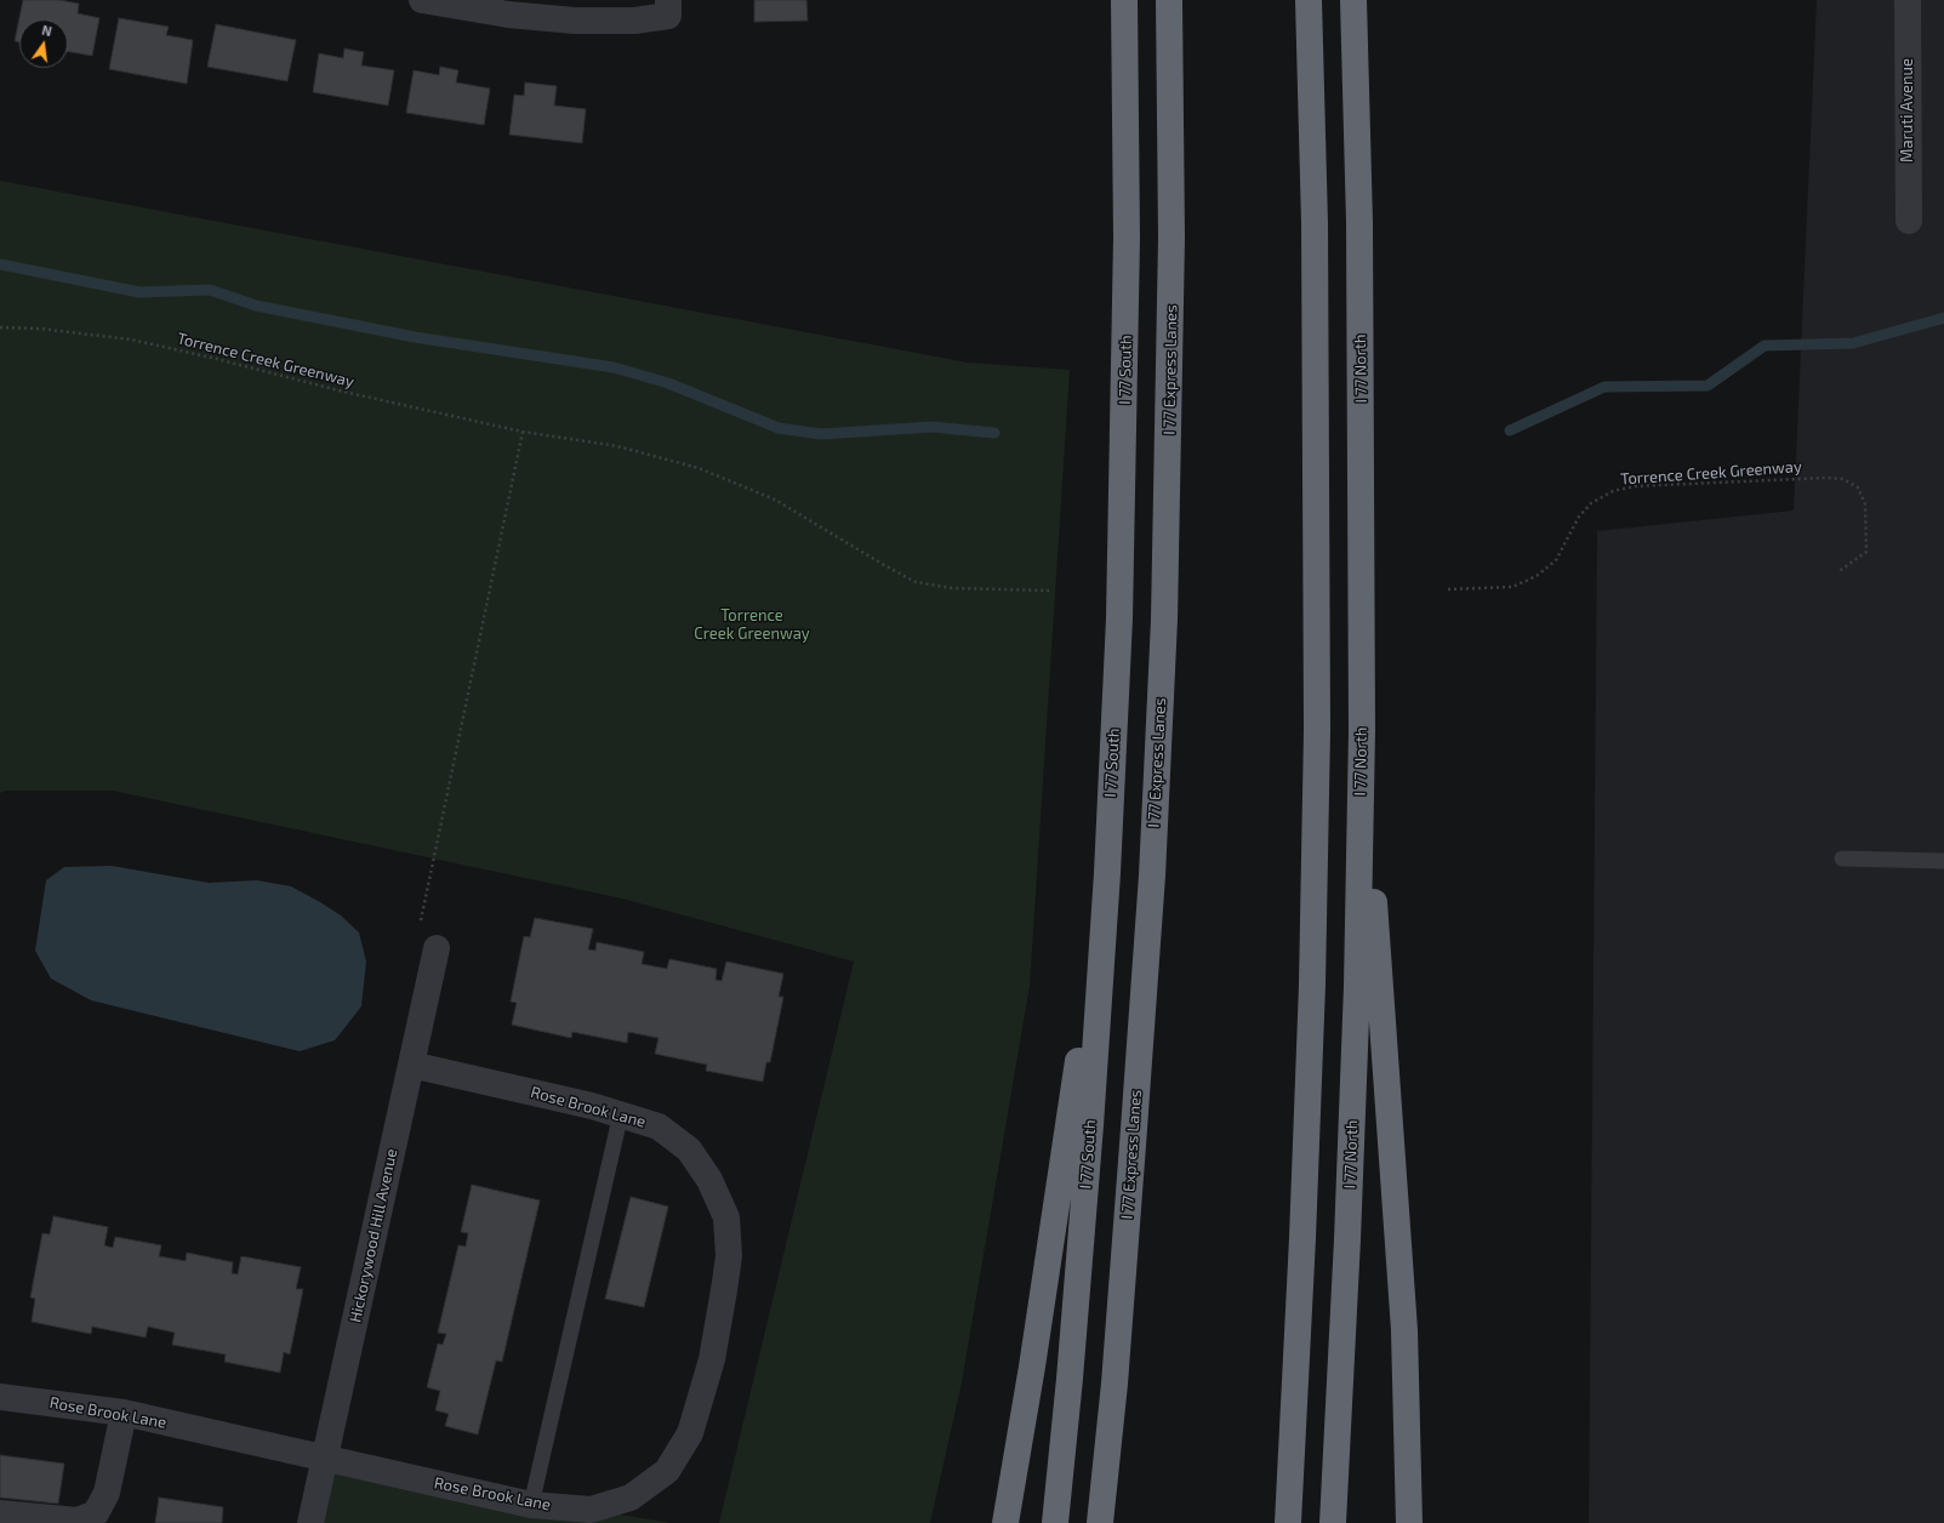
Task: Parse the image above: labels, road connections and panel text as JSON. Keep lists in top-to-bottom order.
{
  "streets": {
    "highway": ["I 77 North", "I 77 South", "I 77 Express Lanes"],
    "street": ["Maruti Avenue", "Rose Brook Lane", "Hickorywood Hill Avenue"],
    "path": ["Torrence Creek Greenway"]
  },
  "crossings": [
    ["Rose Brook Lane", "Hickorywood Hill Avenue"]
  ],
  "parks": ["Torrence Creek Greenway"],
  "north": "top"
}
